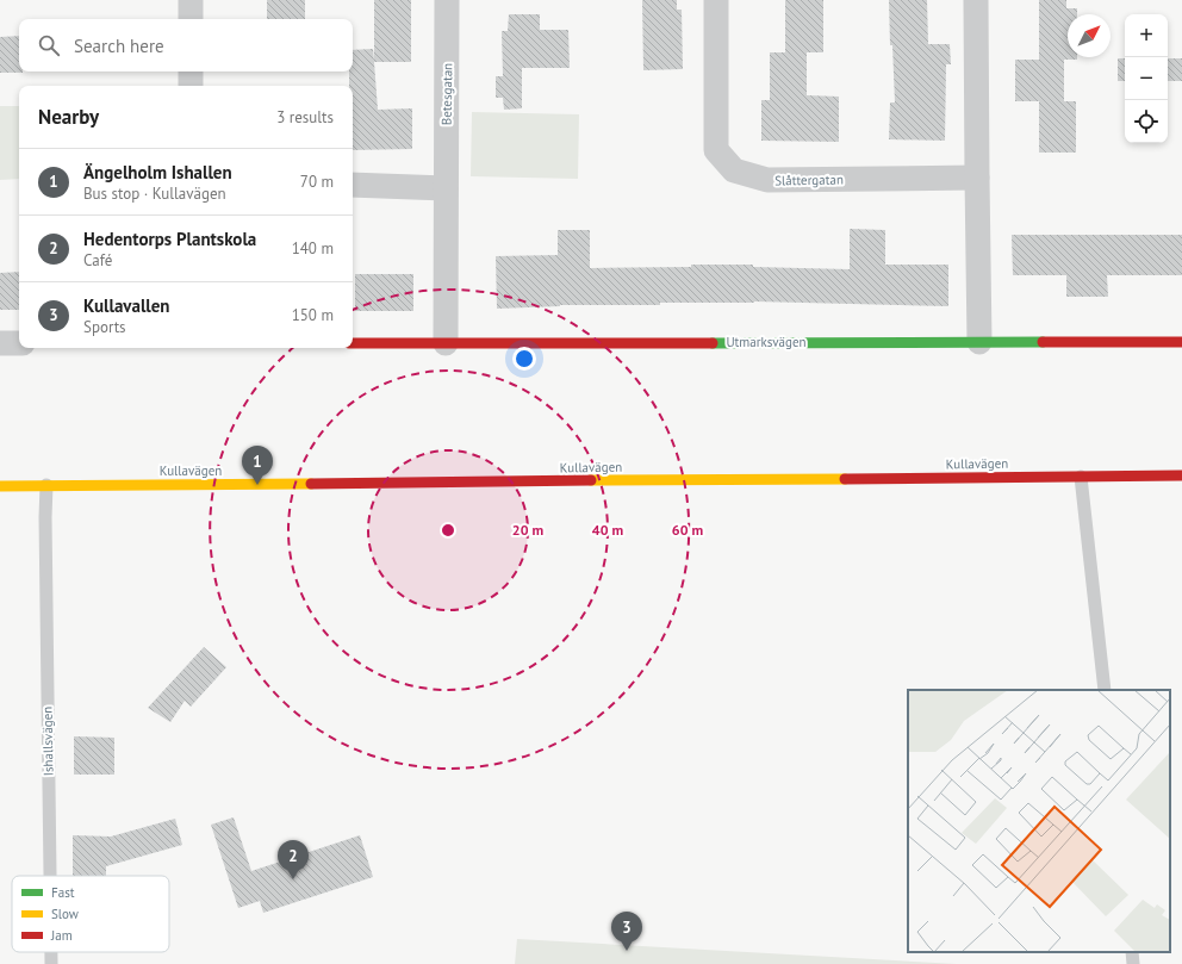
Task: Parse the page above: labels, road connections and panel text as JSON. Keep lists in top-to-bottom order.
{
  "streets": {
    "street": [
      "Betesgatan",
      "Slåttergatan",
      "Utmarksvägen",
      "Kullavägen"
    ],
    "lane": ["Ishallsvägen"]
  },
  "crossings": [
    ["Betesgatan", "Utmarksvägen"],
    ["Kullavägen", "Ishallsvägen"]
  ],
  "legend": ["Fast", "Slow", "Jam"],
  "north": "top right",
  "page": {
    "map_buttons": ["+", "−"],
    "search": "Search here",
    "heading": ["Nearby", "3 results"],
    "list": [
      {
        "mark": "1",
        "name": "Ängelholm Ishallen",
        "note": "Bus stop · Kullavägen",
        "value": "70 m"
      },
      {
        "mark": "2",
        "name": "Hedentorps Plantskola",
        "note": "Café",
        "value": "140 m"
      },
      {
        "mark": "3",
        "name": "Kullavallen",
        "note": "Sports",
        "value": "150 m"
      }
    ],
    "pins": ["1", "2", "3"]
  },
  "rings": ["20 m", "40 m", "60 m"]
}
